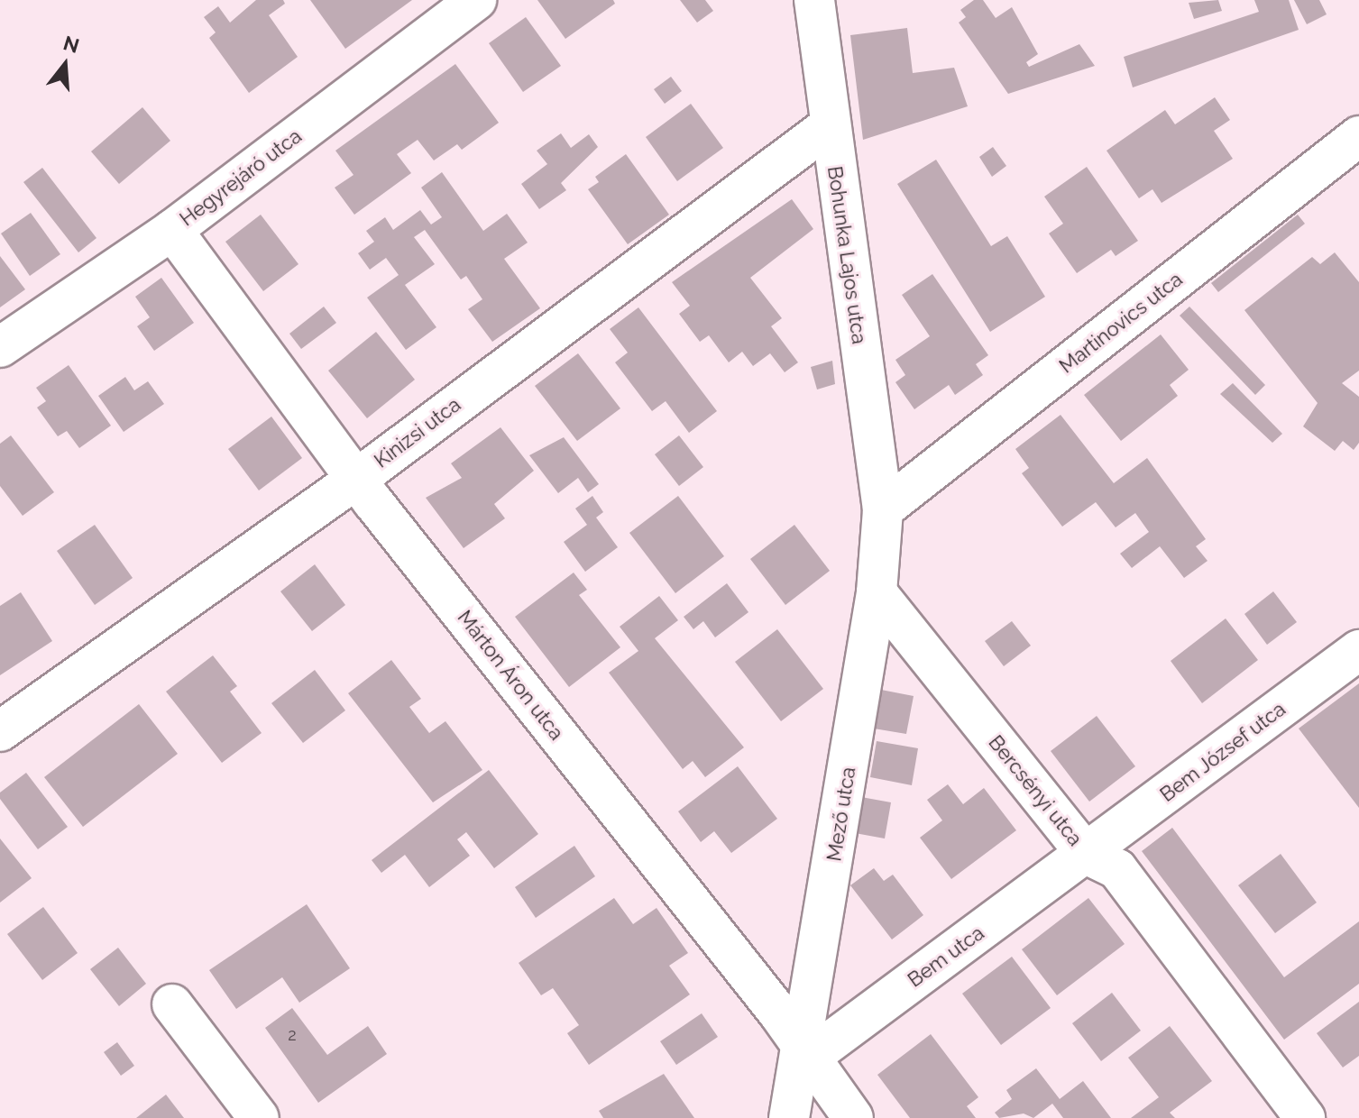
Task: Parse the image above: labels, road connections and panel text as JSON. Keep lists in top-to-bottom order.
{
  "streets": {
    "street": [
      "Hegyrejáró utca",
      "Bohunka Lajos utca",
      "Martinovics utca",
      "Kinizsi utca",
      "Márton Áron utca",
      "Bem József utca",
      "Bercsényi utca",
      "Mező utca",
      "Bem utca"
    ]
  },
  "crossings": [
    ["Hegyrejáró utca", "Márton Áron utca"],
    ["Bohunka Lajos utca", "Martinovics utca"],
    ["Bohunka Lajos utca", "Kinizsi utca"],
    ["Bohunka Lajos utca", "Mező utca"],
    ["Martinovics utca", "Mező utca"],
    ["Kinizsi utca", "Márton Áron utca"],
    ["Márton Áron utca", "Mező utca"],
    ["Márton Áron utca", "Bem utca"],
    ["Bem József utca", "Bercsényi utca"],
    ["Bem József utca", "Bem utca"],
    ["Bercsényi utca", "Mező utca"],
    ["Bercsényi utca", "Bem utca"],
    ["Mező utca", "Bem utca"]
  ],
  "house_numbers": ["2"],
  "north": "top"
}
